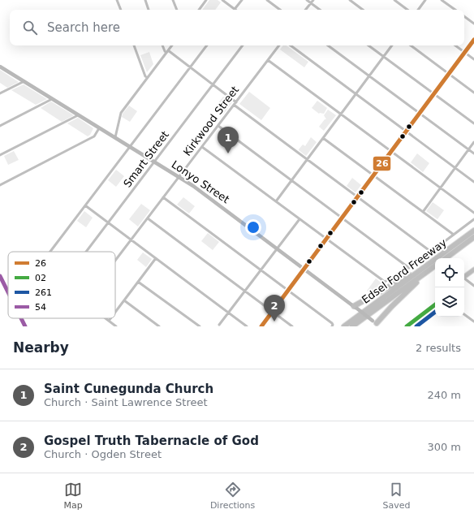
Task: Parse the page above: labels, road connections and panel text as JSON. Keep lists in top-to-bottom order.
{
  "streets": {
    "highway": ["Edsel Ford Freeway"],
    "street": ["Kirkwood Street", "Smart Street", "Lonyo Street"]
  },
  "crossings": [
    ["Kirkwood Street", "Lonyo Street"],
    ["Smart Street", "Lonyo Street"]
  ],
  "lines": [
    "transit line 26",
    "transit line 54",
    "transit line 02",
    "transit line 261"
  ],
  "legend": [
    "26",
    "02",
    "261",
    "54"
  ],
  "page": {
    "search": "Search here",
    "pins": ["1", "2"],
    "heading": ["Nearby", "2 results"],
    "list": [
      {
        "mark": "1",
        "name": "Saint Cunegunda Church",
        "note": "Church · Saint Lawrence Street",
        "value": "240 m"
      },
      {
        "mark": "2",
        "name": "Gospel Truth Tabernacle of God",
        "note": "Church · Ogden Street",
        "value": "300 m"
      }
    ],
    "nav": ["Map", "Directions", "Saved"]
  }
}
